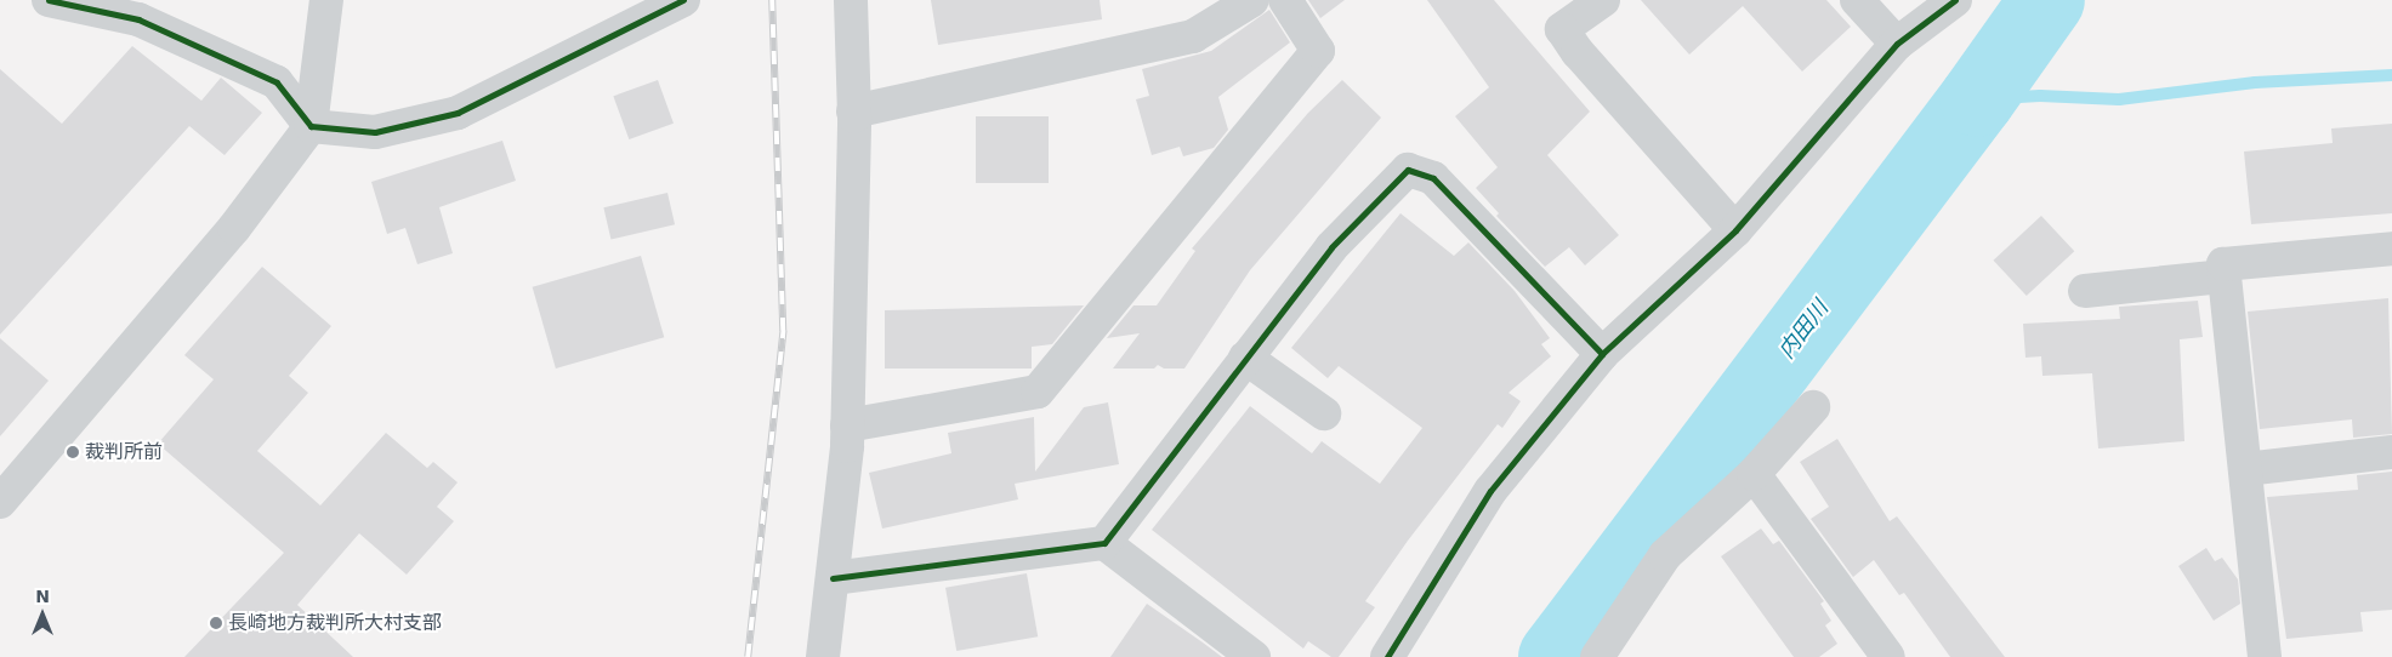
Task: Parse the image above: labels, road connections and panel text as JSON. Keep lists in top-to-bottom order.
{
  "water": ["内田川"],
  "places": ["裁判所前", "長崎地方裁判所大村支部"],
  "north": "top"
}
